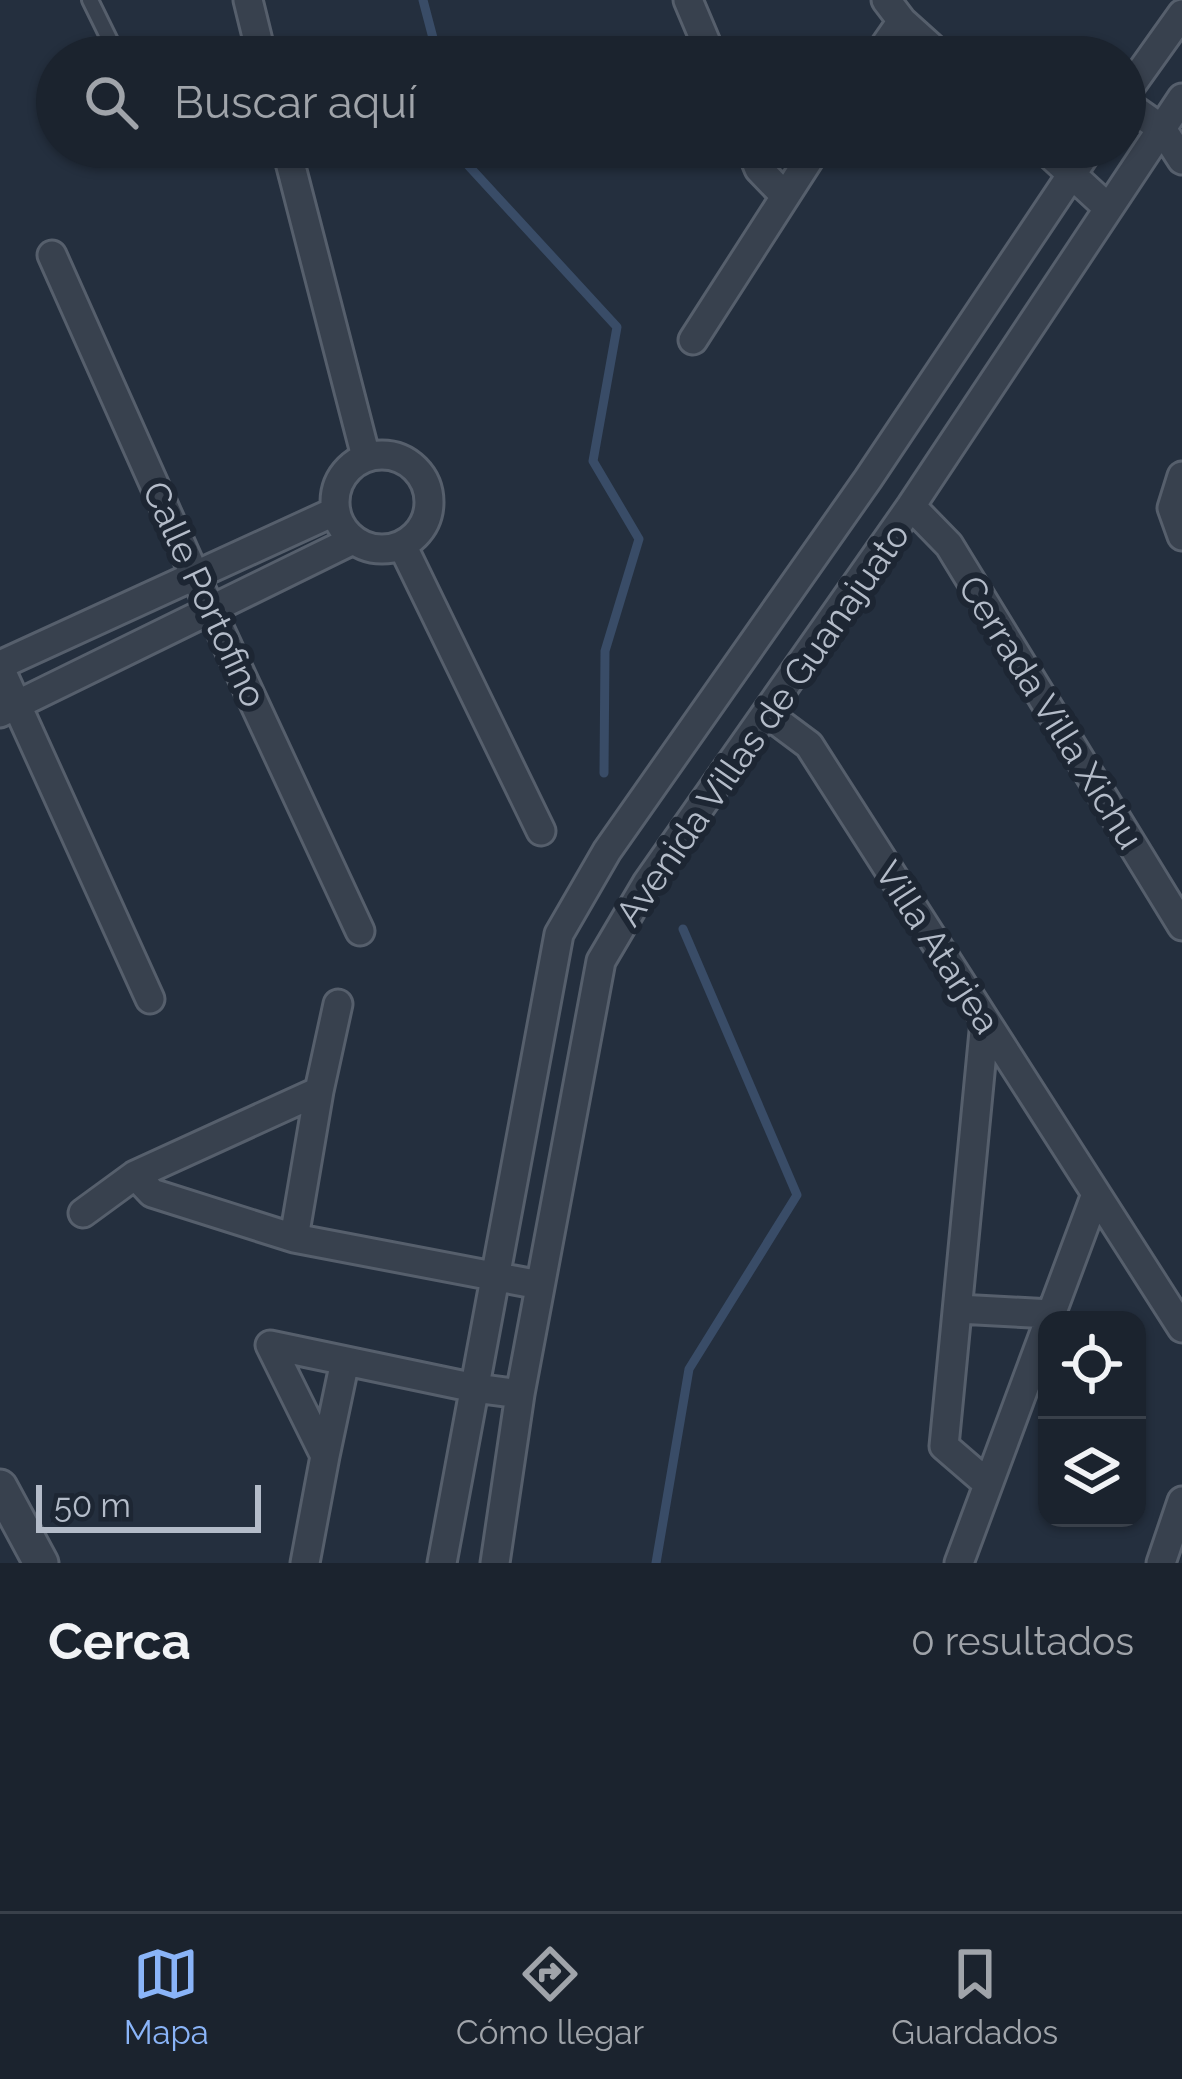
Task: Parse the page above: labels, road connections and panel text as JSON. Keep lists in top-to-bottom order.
{
  "streets": {
    "street": [
      "Calle Portofino",
      "Cerrada Villa Xichu",
      "Avenida Villas de Guanajuato",
      "Villa Atarjea"
    ]
  },
  "crossings": [
    ["Cerrada Villa Xichu", "Avenida Villas de Guanajuato"],
    ["Avenida Villas de Guanajuato", "Villa Atarjea"]
  ],
  "scale_bar": "50 m",
  "page": {
    "search": "Buscar aquí",
    "scale": "50 m",
    "heading": ["Cerca", "0 resultados"],
    "nav": ["Mapa", "Cómo llegar", "Guardados"]
  }
}
